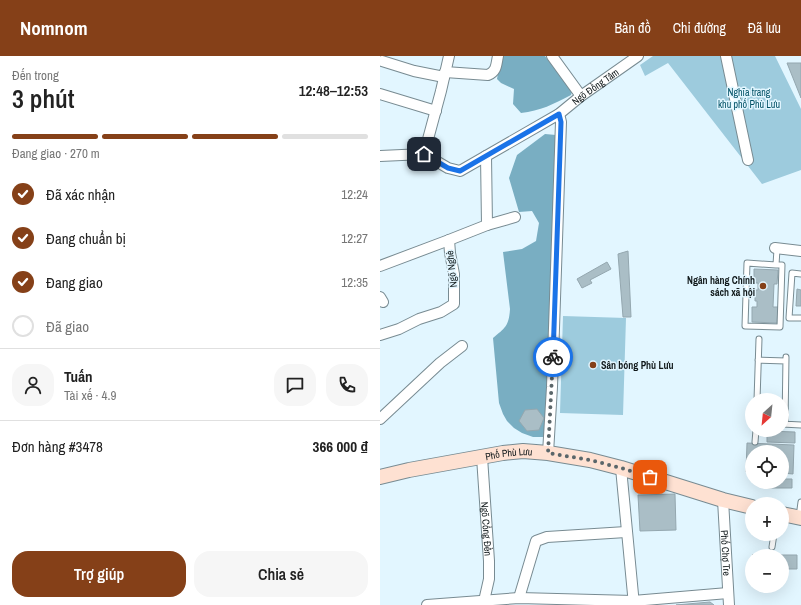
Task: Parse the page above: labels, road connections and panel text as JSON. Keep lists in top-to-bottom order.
{
  "streets": {
    "main road": ["Phố Phù Lưu"],
    "street": [
      "Ngõ Đồng Tâm",
      "Ngõ Nghè",
      "Ngõ Cổng Đền",
      "Phố Chợ Tre"
    ]
  },
  "crossings": [
    ["Phố Phù Lưu", "Ngõ Cổng Đền"],
    ["Phố Phù Lưu", "Phố Chợ Tre"]
  ],
  "parks": ["Nghĩa trang khu phố Phù Lưu"],
  "places": ["Ngân hàng Chính sách xã hội", "Sân bóng Phù Lưu"],
  "north": "bottom left",
  "page": {
    "header": "Nomnom",
    "nav": ["Bản đồ", "Chỉ đường", "Đã lưu"],
    "heading": ["3 phút", "Đến trong", "12:48–12:53"],
    "panel": [
      "Tuấn",
      "Tài xế · 4.9",
      "Đơn hàng #3478",
      "366 000 ₫"
    ],
    "bar": "Đang giao · 270 m",
    "list": [
      ["Đã xác nhận", "12:24"],
      ["Đang chuẩn bị", "12:27"],
      ["Đang giao", "12:35"],
      "Đã giao"
    ],
    "map_buttons": ["+", "−"],
    "buttons": ["Trợ giúp", "Chia sẻ"]
  }
}
